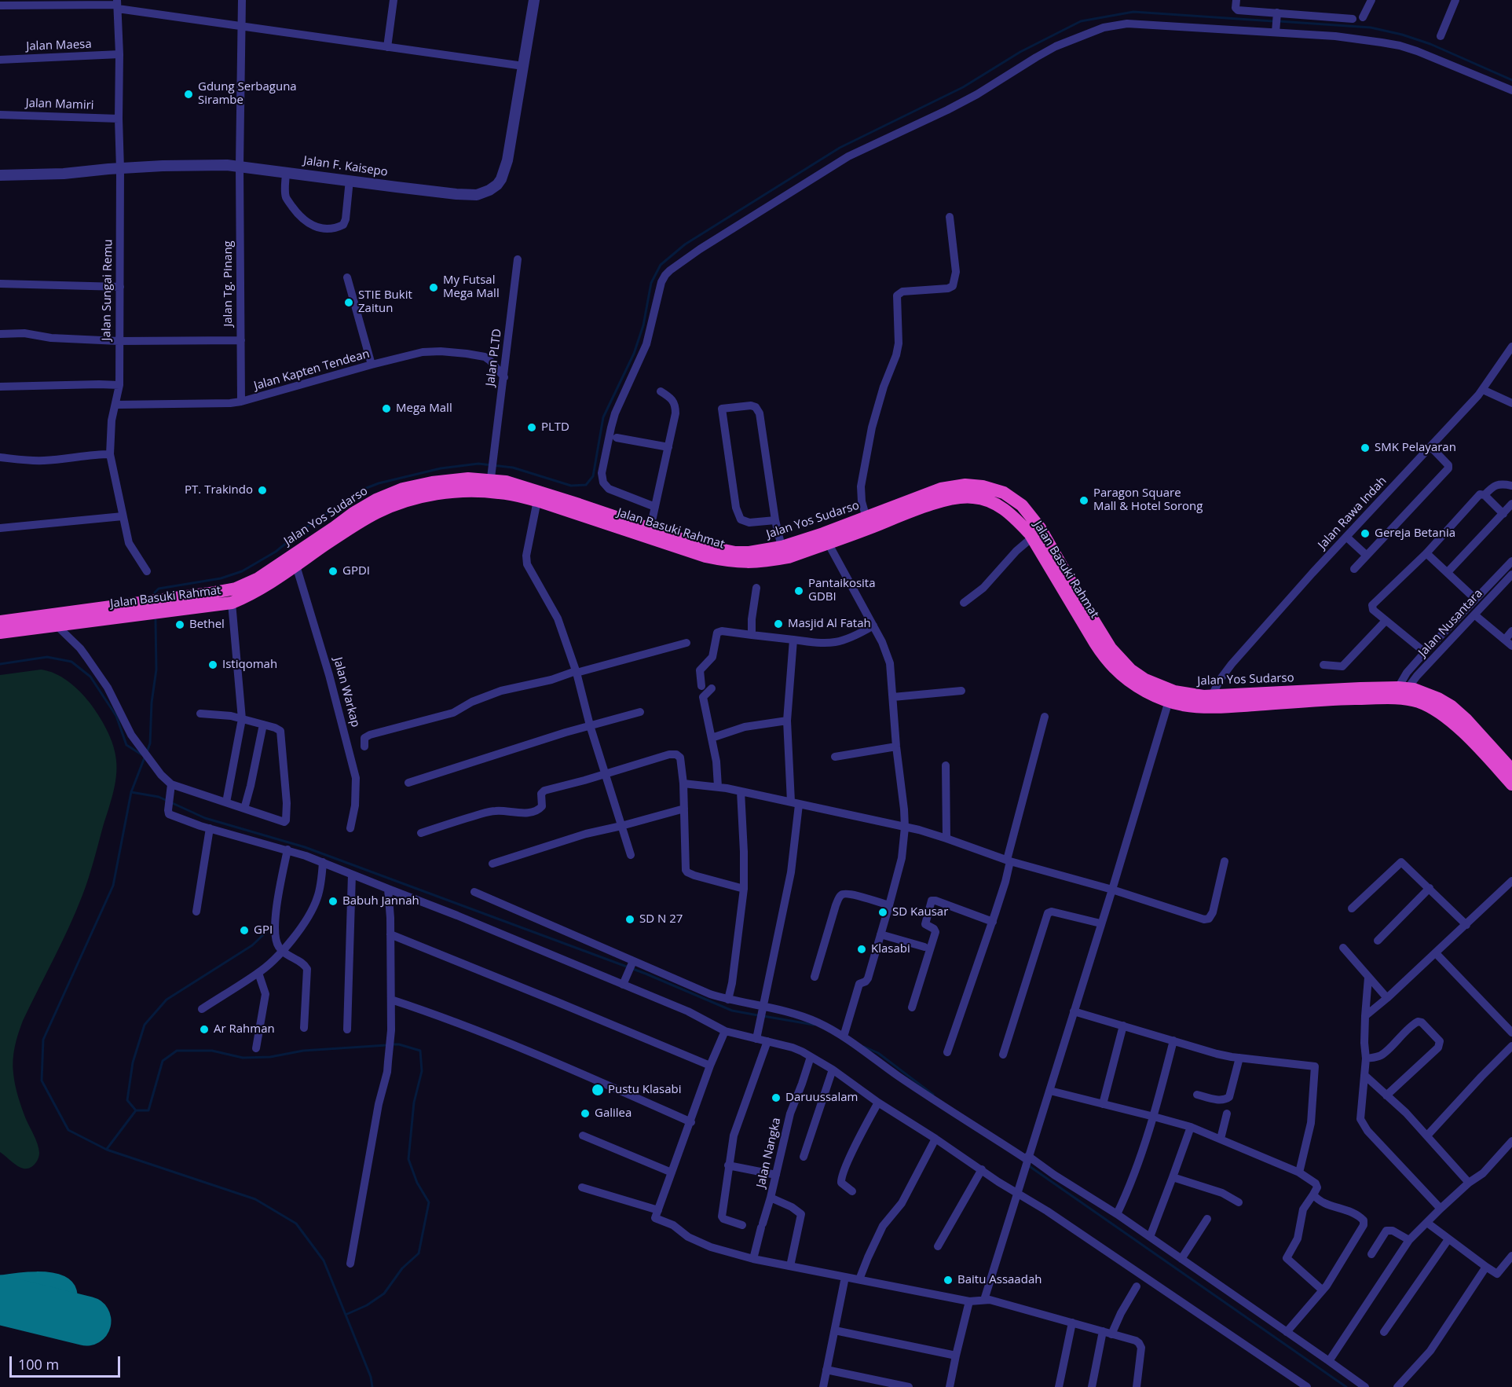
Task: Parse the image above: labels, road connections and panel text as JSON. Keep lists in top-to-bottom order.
{
  "streets": {
    "highway": ["Jalan Yos Sudarso", "Jalan Basuki Rahmat"],
    "street": [
      "Jalan Maesa",
      "Jalan Mamiri",
      "Jalan F. Kaisepo",
      "Jalan Tg. Pinang",
      "Jalan Sungai Remu",
      "Jalan PLTD",
      "Jalan Kapten Tendean",
      "Jalan Rawa Indah",
      "Jalan Nusantara",
      "Jalan Warkap",
      "Jalan Nangka"
    ]
  },
  "crossings": [
    ["Jalan Maesa", "Jalan Sungai Remu"],
    ["Jalan Mamiri", "Jalan Sungai Remu"],
    ["Jalan F. Kaisepo", "Jalan Tg. Pinang"],
    ["Jalan F. Kaisepo", "Jalan Sungai Remu"],
    ["Jalan Tg. Pinang", "Jalan Kapten Tendean"],
    ["Jalan Sungai Remu", "Jalan Kapten Tendean"],
    ["Jalan PLTD", "Jalan Kapten Tendean"],
    ["Jalan PLTD", "Jalan Yos Sudarso"],
    ["Jalan PLTD", "Jalan Basuki Rahmat"],
    ["Jalan Rawa Indah", "Jalan Yos Sudarso"],
    ["Jalan Yos Sudarso", "Jalan Basuki Rahmat"],
    ["Jalan Yos Sudarso", "Jalan Nusantara"],
    ["Jalan Basuki Rahmat", "Jalan Warkap"]
  ],
  "places": [
    "Gdung Serbaguna Sirambe",
    "My Futsal Mega Mall",
    "STIE Bukit Zaitun",
    "Mega Mall",
    "PLTD",
    "SMK Pelayaran",
    "PT. Trakindo",
    "Paragon Square Mall & Hotel Sorong",
    "Gereja Betania",
    "GPDI",
    "Pantaikosita GDBI",
    "Masjid Al Fatah",
    "Bethel",
    "Istiqomah",
    "Babuh Jannah",
    "SD Kausar",
    "SD N 27",
    "GPI",
    "Klasabi",
    "Ar Rahman",
    "Pustu Klasabi",
    "Daruussalam",
    "Galilea",
    "Baitu Assaadah"
  ],
  "scale_bar": "100 m"
}
